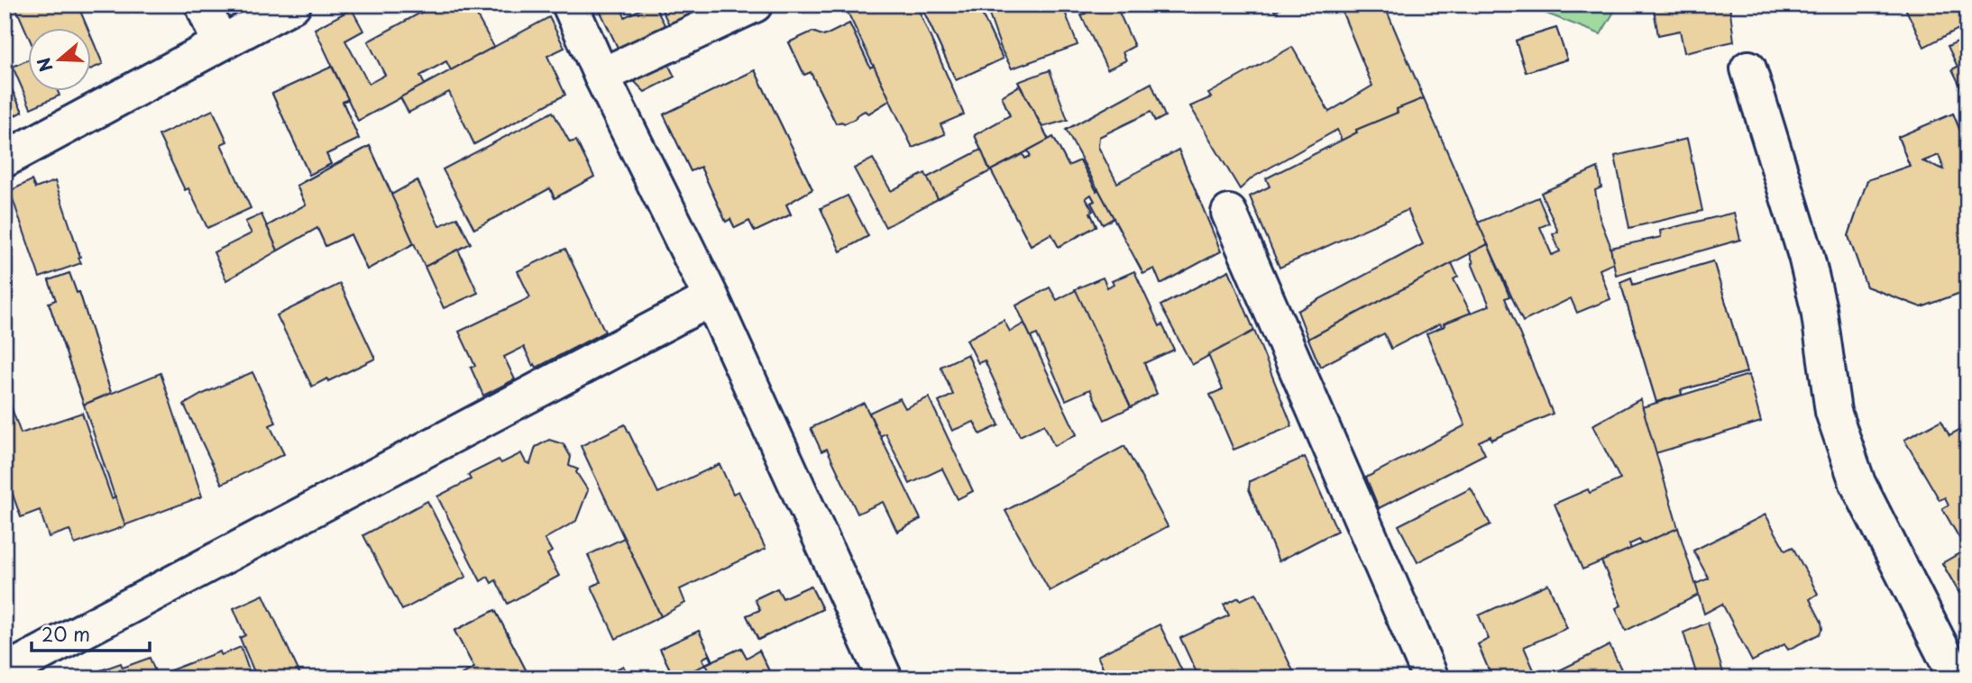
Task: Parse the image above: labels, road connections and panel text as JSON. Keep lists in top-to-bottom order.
{
  "scale_bar": "20 m",
  "north": "left"
}
